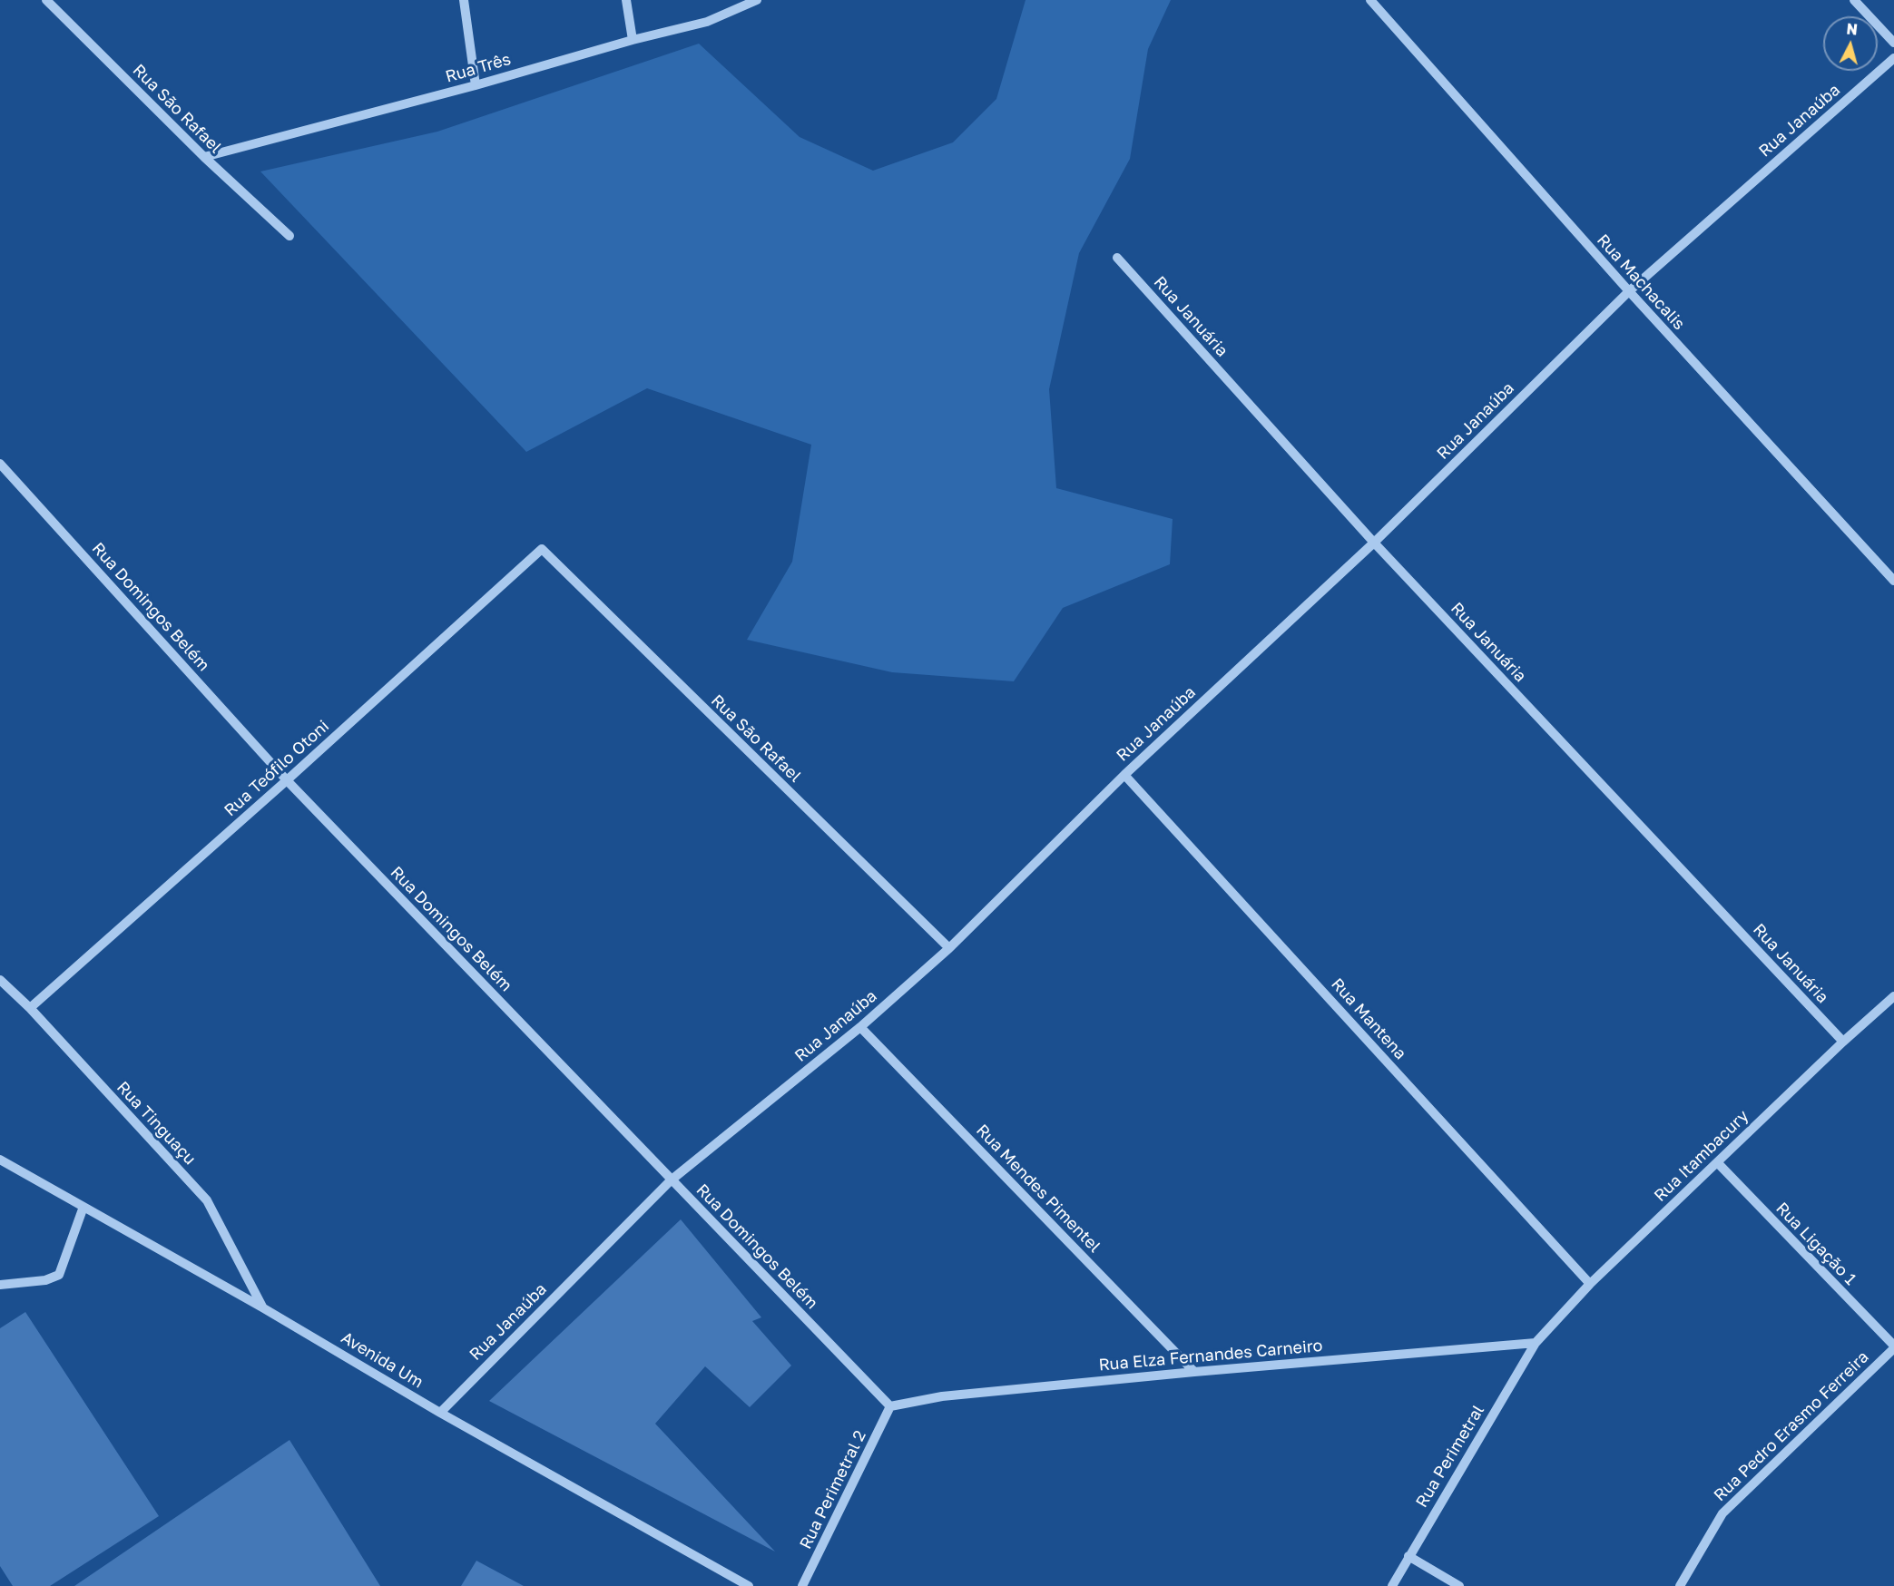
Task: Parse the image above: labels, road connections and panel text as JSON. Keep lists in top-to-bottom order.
{
  "streets": {
    "street": [
      "Rua Três",
      "Rua São Rafael",
      "Rua Janaúba",
      "Rua Machacalis",
      "Rua Januária",
      "Rua Domingos Belém",
      "Rua Teófilo Otoni",
      "Rua Mantena",
      "Rua Tinguaçu",
      "Rua Itambacury",
      "Rua Mendes Pimentel",
      "Rua Ligação 1",
      "Rua Elza Fernandes Carneiro",
      "Avenida Um",
      "Rua Pedro Erasmo Ferreira",
      "Rua Perimetral",
      "Rua Perimetral 2"
    ]
  },
  "crossings": [
    ["Rua Três", "Rua São Rafael"],
    ["Rua São Rafael", "Rua Janaúba"],
    ["Rua São Rafael", "Rua Teófilo Otoni"],
    ["Rua Janaúba", "Rua Machacalis"],
    ["Rua Janaúba", "Rua Januária"],
    ["Rua Janaúba", "Rua Domingos Belém"],
    ["Rua Janaúba", "Rua Mantena"],
    ["Rua Janaúba", "Rua Mendes Pimentel"],
    ["Rua Janaúba", "Avenida Um"],
    ["Rua Januária", "Rua Itambacury"],
    ["Rua Domingos Belém", "Rua Teófilo Otoni"],
    ["Rua Domingos Belém", "Rua Elza Fernandes Carneiro"],
    ["Rua Domingos Belém", "Rua Perimetral 2"],
    ["Rua Teófilo Otoni", "Rua Tinguaçu"],
    ["Rua Mantena", "Rua Itambacury"],
    ["Rua Tinguaçu", "Avenida Um"],
    ["Rua Itambacury", "Rua Ligação 1"],
    ["Rua Itambacury", "Rua Elza Fernandes Carneiro"],
    ["Rua Itambacury", "Rua Perimetral"],
    ["Rua Mendes Pimentel", "Rua Elza Fernandes Carneiro"],
    ["Rua Ligação 1", "Rua Pedro Erasmo Ferreira"],
    ["Rua Elza Fernandes Carneiro", "Rua Perimetral"],
    ["Rua Elza Fernandes Carneiro", "Rua Perimetral 2"]
  ],
  "north": "top"
}
